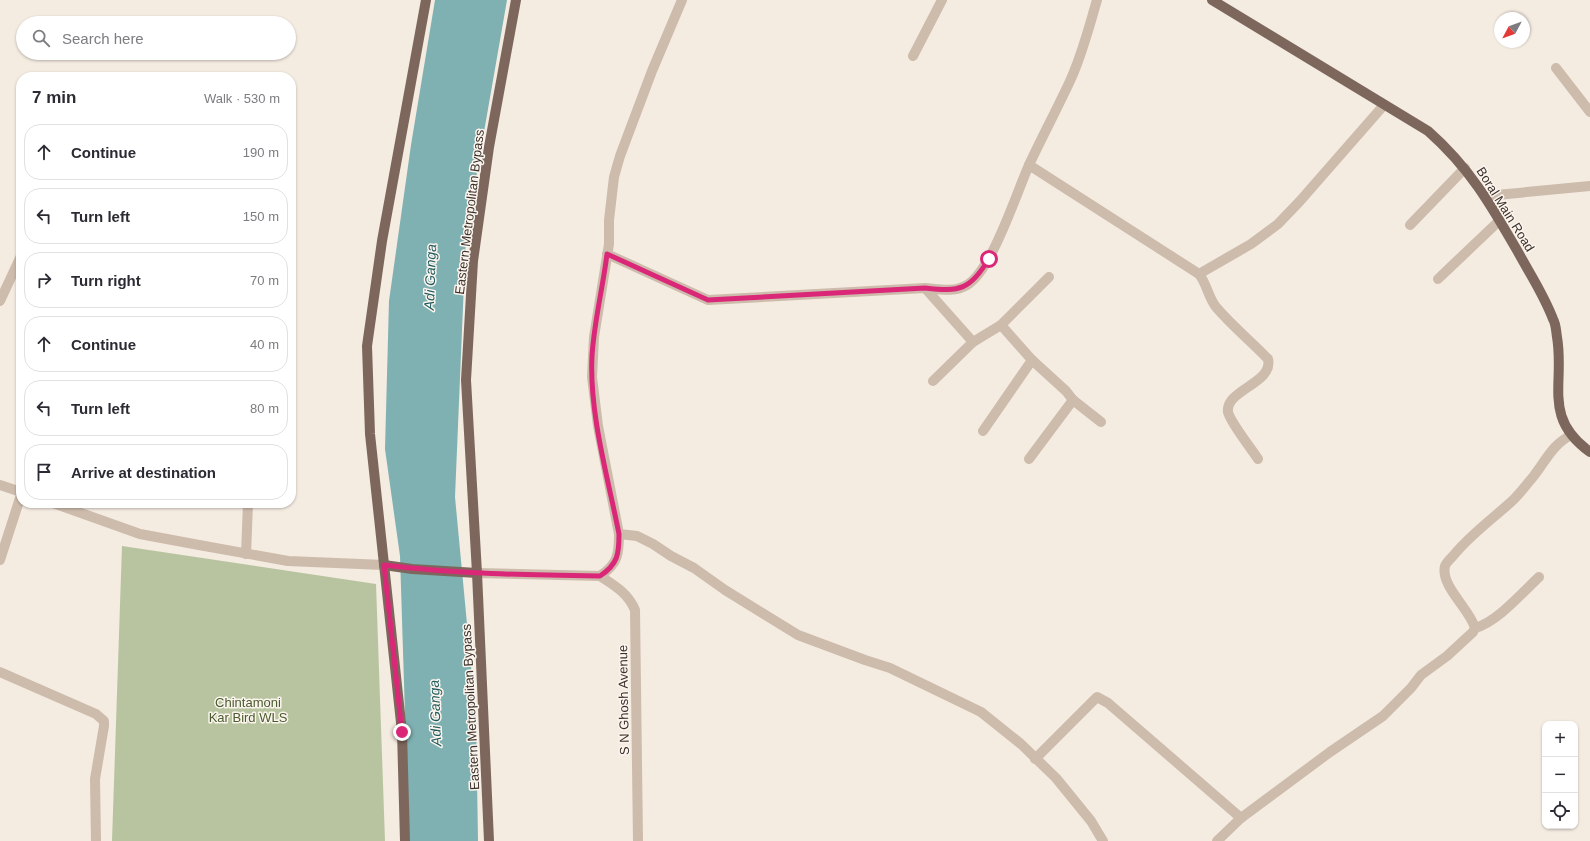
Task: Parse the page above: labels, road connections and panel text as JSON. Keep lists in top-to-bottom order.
{
  "streets": {
    "main road": ["Boral Main Road", "Eastern Metropolitan Bypass"],
    "street": ["S N Ghosh Avenue"]
  },
  "water": ["Adi Ganga"],
  "parks": ["Chintamoni Kar Bird WLS"],
  "north": "bottom left",
  "page": {
    "search": "Search here",
    "heading": ["7 min", "Walk · 530 m"],
    "list": [
      ["Continue", "190 m"],
      ["Turn left", "150 m"],
      ["Turn right", "70 m"],
      ["Continue", "40 m"],
      ["Turn left", "80 m"],
      "Arrive at destination"
    ],
    "map_buttons": ["+", "−"]
  }
}
